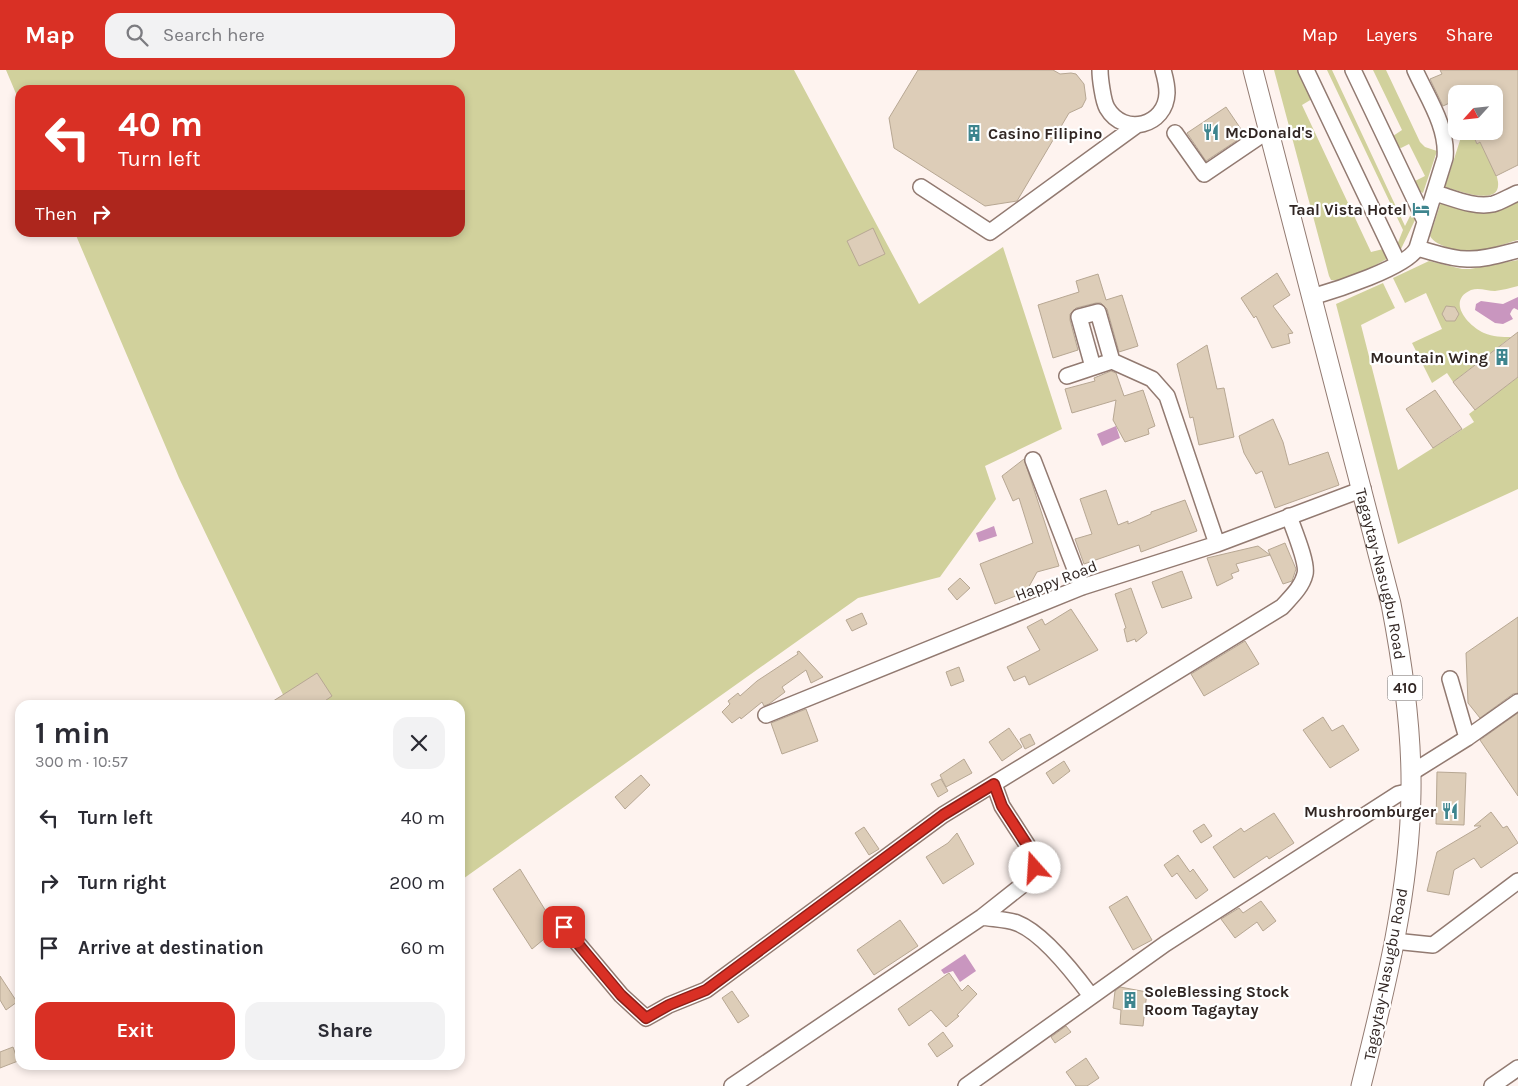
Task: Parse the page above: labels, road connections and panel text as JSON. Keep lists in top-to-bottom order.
{
  "streets": {
    "main road": ["Tagaytay-Nasugbu Road", "410"],
    "street": ["Happy Road"]
  },
  "crossings": [
    ["Tagaytay-Nasugbu Road", "Happy Road"]
  ],
  "places": {
    "restaurant": ["McDonald's", "Mushroomburger"],
    "building": ["Casino Filipino", "Mountain Wing", "SoleBlessing Stock Room Tagaytay"],
    "hotel": ["Taal Vista Hotel"]
  },
  "north": "bottom left",
  "page": {
    "header": "Map",
    "search": "Search here",
    "nav": ["Map", "Layers", "Share"],
    "turn": ["40 m", "Turn left"],
    "then": "Then",
    "heading": ["1 min", "300 m · 10:57"],
    "list": [
      {
        "name": "Turn left",
        "value": "40 m"
      },
      {
        "name": "Turn right",
        "value": "200 m"
      },
      {
        "name": "Arrive at destination",
        "value": "60 m"
      }
    ],
    "buttons": ["Exit", "Share"]
  }
}
